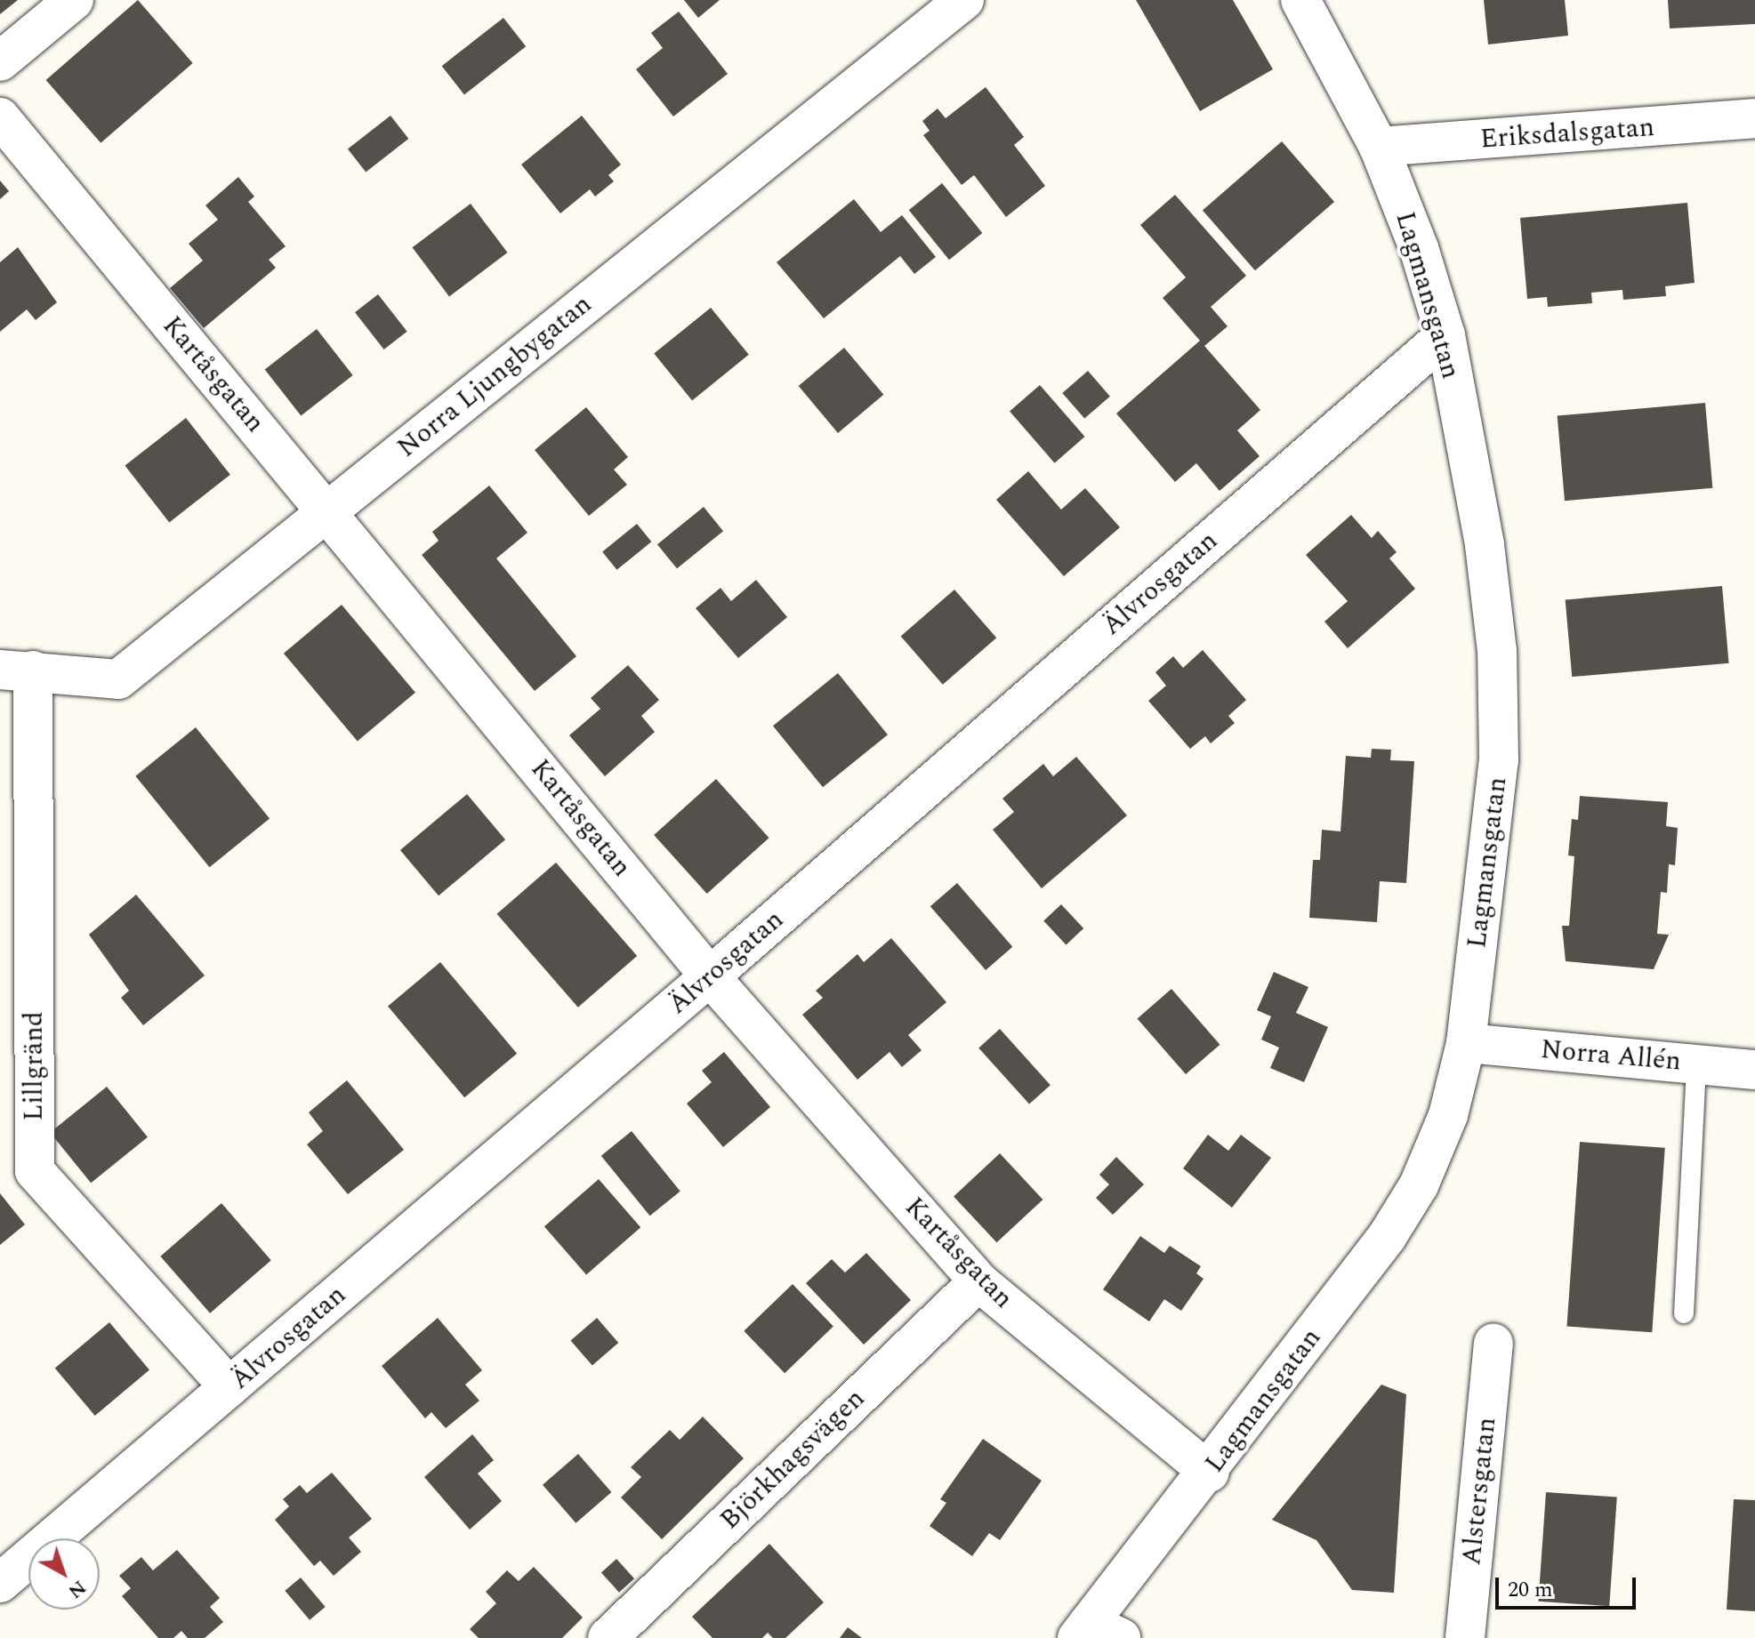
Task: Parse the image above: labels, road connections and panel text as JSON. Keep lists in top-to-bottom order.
{
  "streets": {
    "street": [
      "Eriksdalsgatan",
      "Lagmansgatan",
      "Kartåsgatan",
      "Norra Ljungbygatan",
      "Älvrosgatan",
      "Norra Allén",
      "Lillgränd",
      "Björkhagsvägen",
      "Alstersgatan"
    ]
  },
  "crossings": [
    ["Eriksdalsgatan", "Lagmansgatan"],
    ["Lagmansgatan", "Kartåsgatan"],
    ["Lagmansgatan", "Älvrosgatan"],
    ["Lagmansgatan", "Norra Allén"],
    ["Kartåsgatan", "Norra Ljungbygatan"],
    ["Kartåsgatan", "Älvrosgatan"],
    ["Kartåsgatan", "Björkhagsvägen"],
    ["Norra Ljungbygatan", "Lillgränd"],
    ["Älvrosgatan", "Lillgränd"]
  ],
  "scale_bar": "20 m",
  "north": "bottom right"
}
